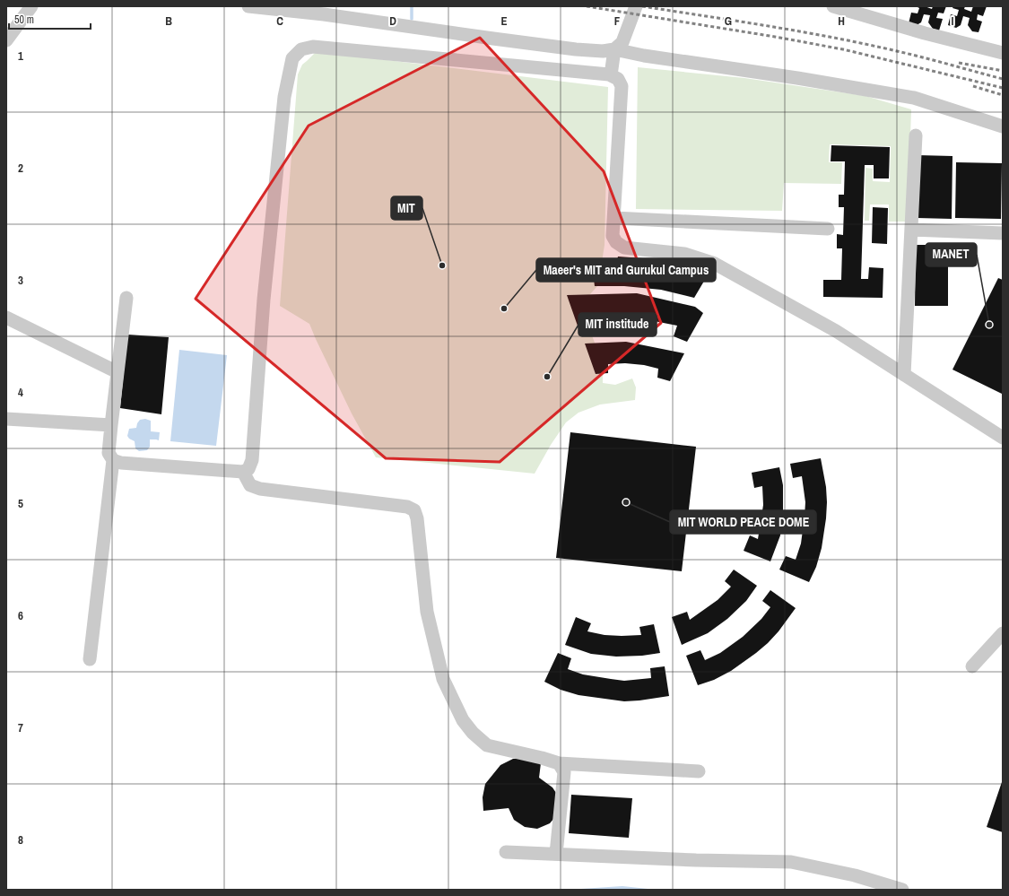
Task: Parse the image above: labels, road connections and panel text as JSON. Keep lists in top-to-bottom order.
{
  "places": [
    "MIT",
    "Maeer's MIT and Gurukul Campus",
    "MANET",
    "MIT institude",
    "MIT WORLD PEACE DOME"
  ],
  "scale_bar": "50 m",
  "grid": {
    "columns": [
      "B",
      "C",
      "D",
      "E",
      "F",
      "G",
      "H",
      "I"
    ],
    "rows": [
      "1",
      "2",
      "3",
      "4",
      "5",
      "6",
      "7",
      "8"
    ]
  }
}
